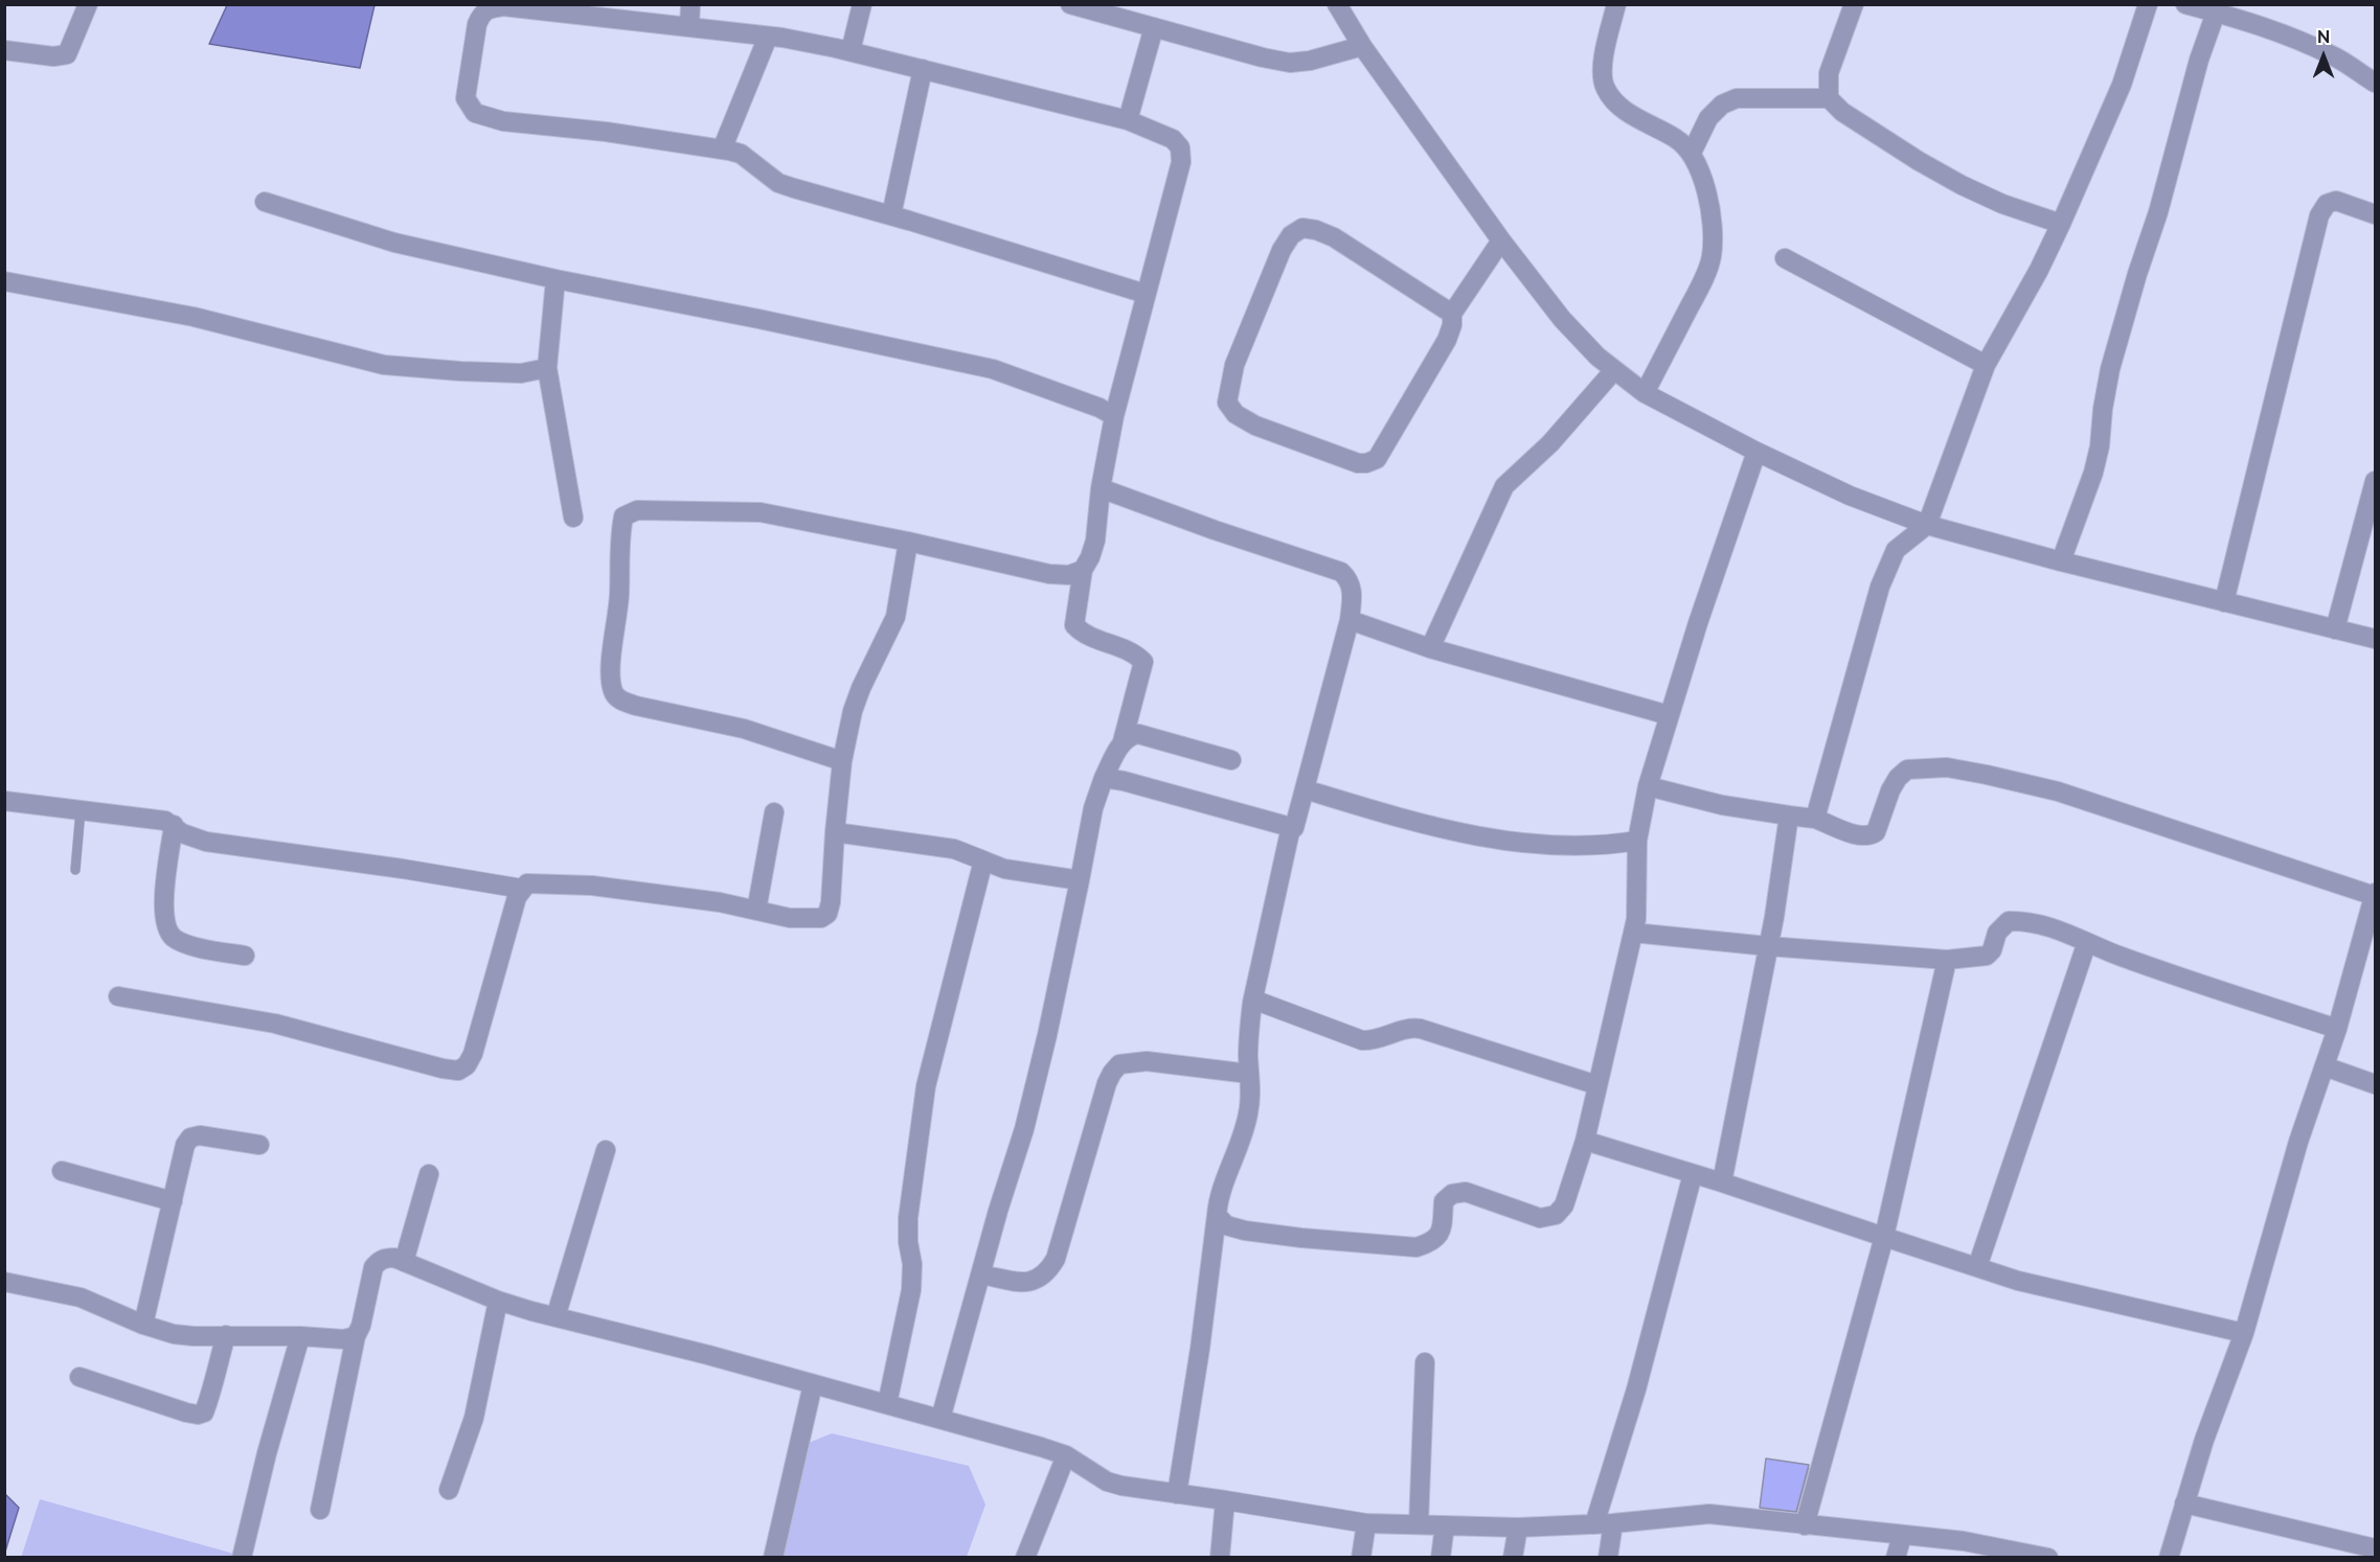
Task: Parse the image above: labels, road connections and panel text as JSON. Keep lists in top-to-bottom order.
{
  "north": "top"
}
